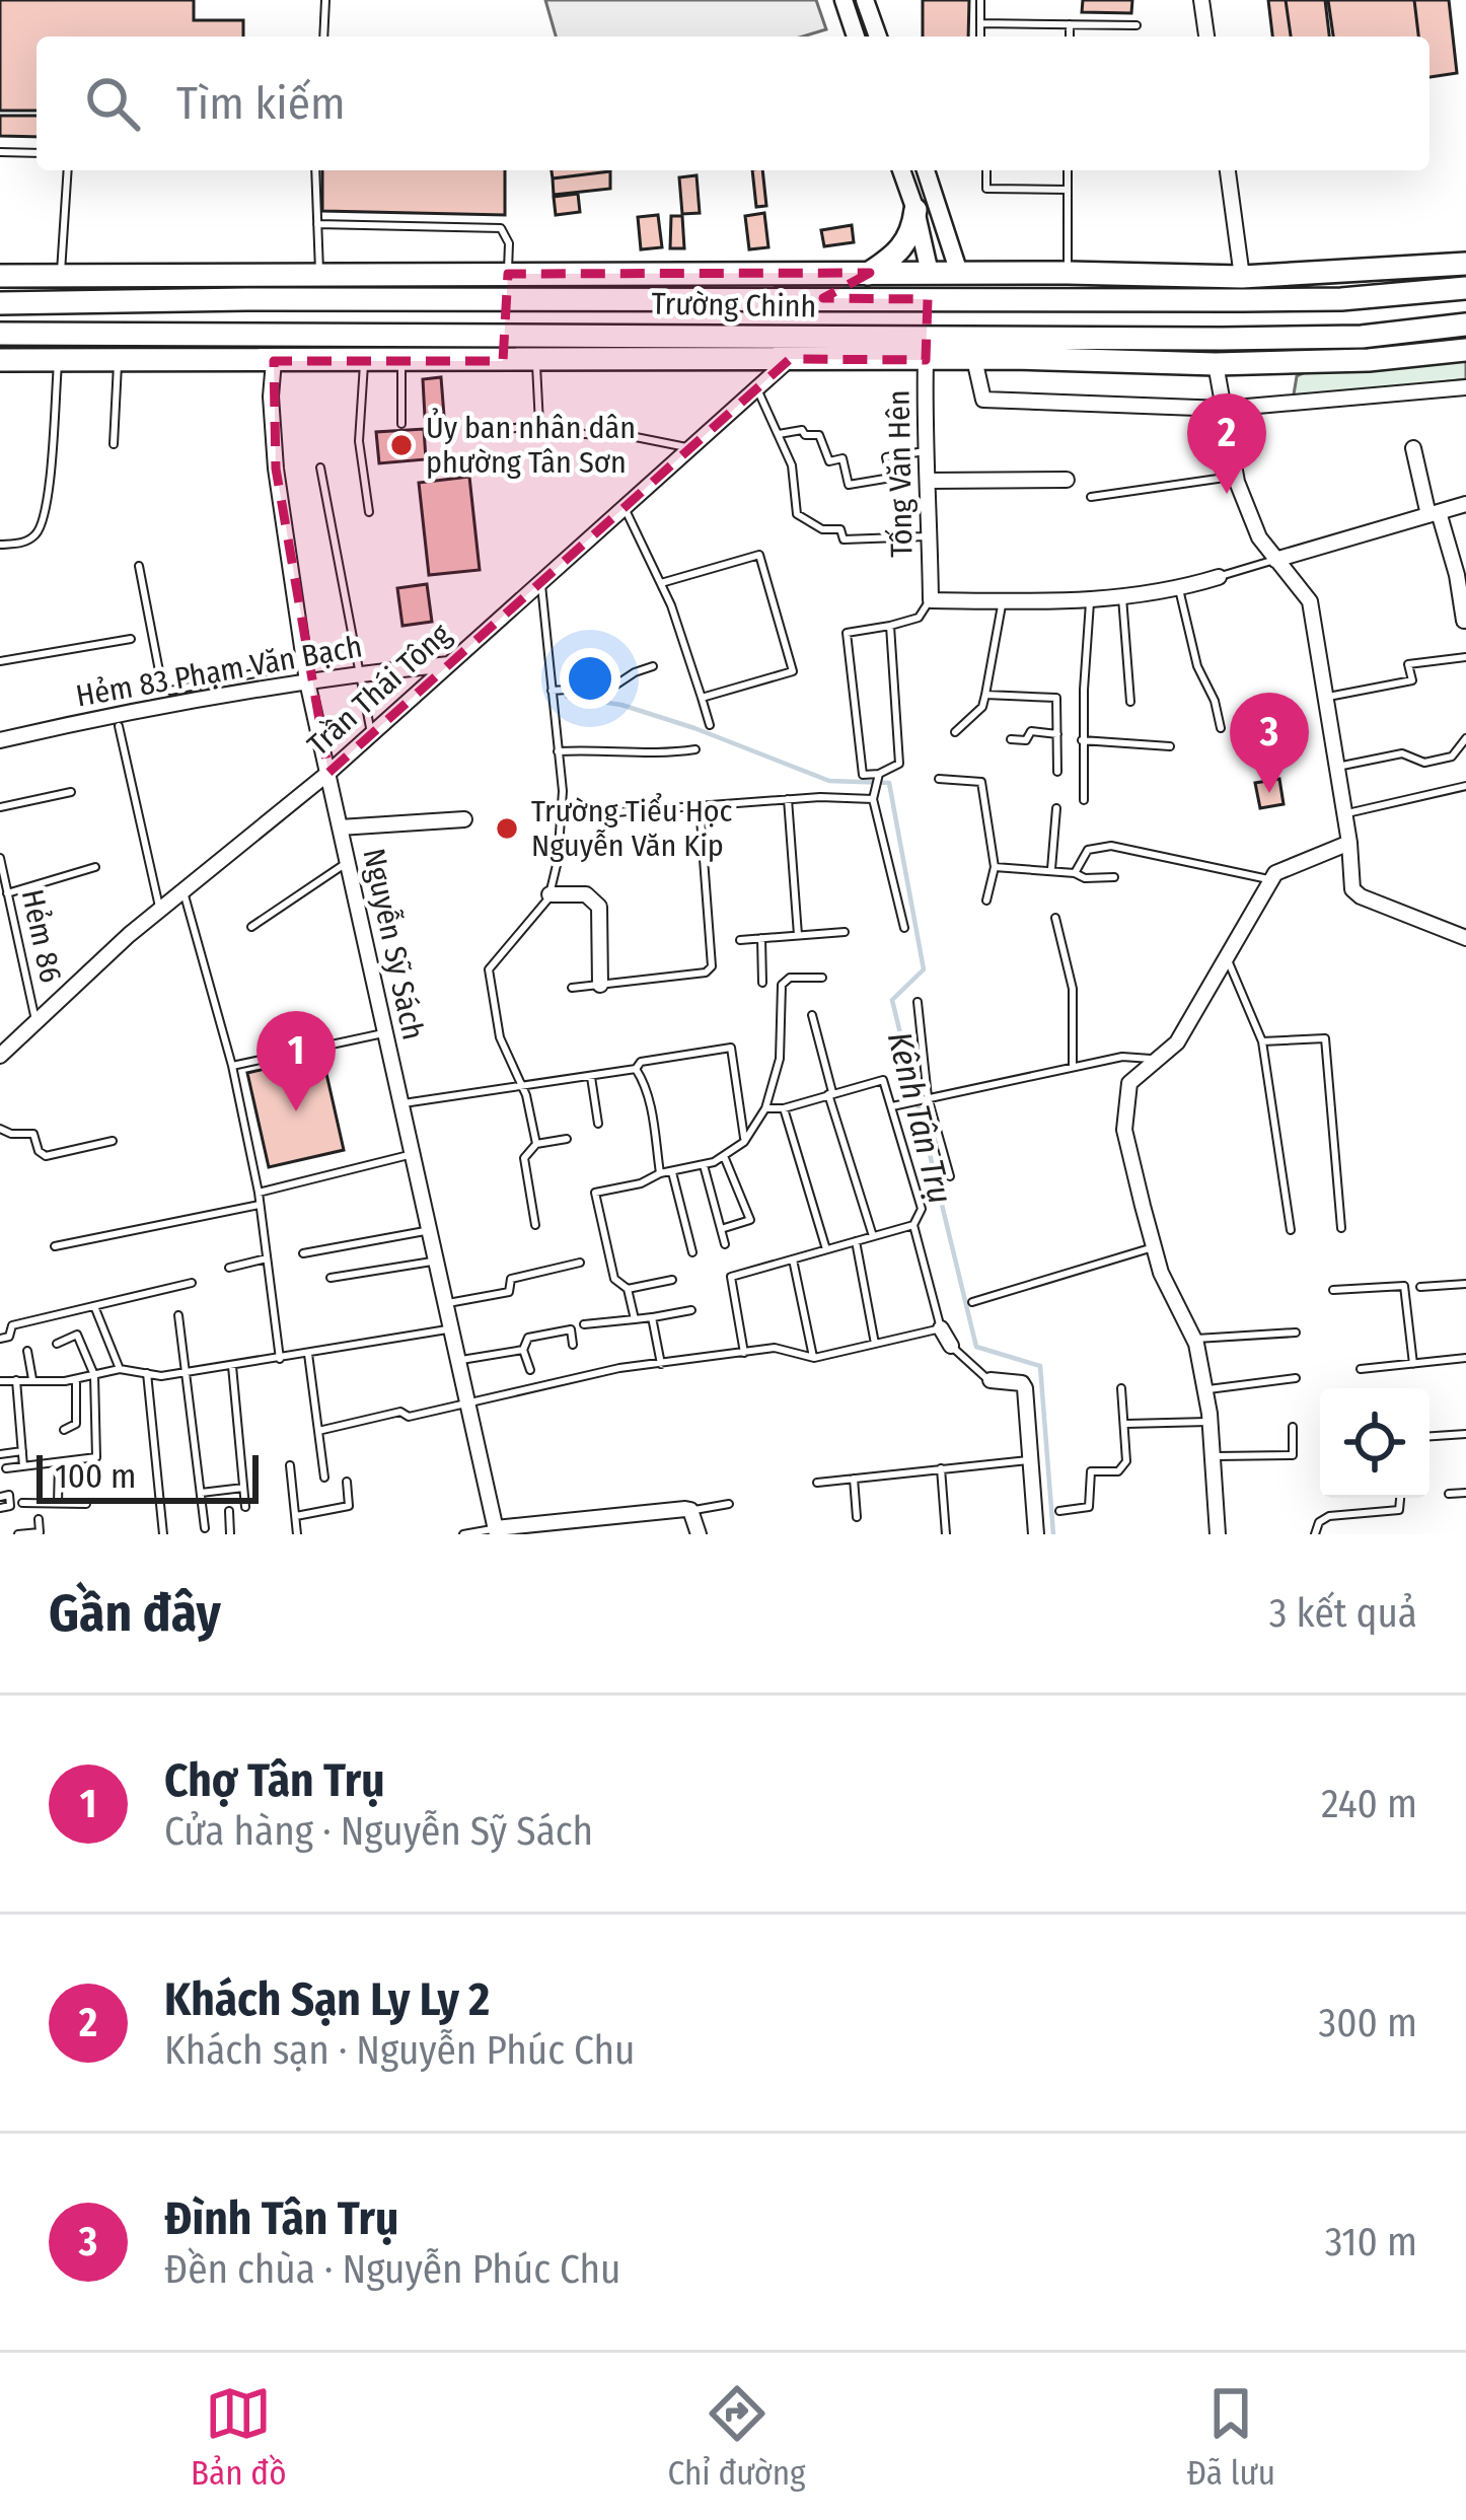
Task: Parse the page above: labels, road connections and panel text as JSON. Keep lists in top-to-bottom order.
{
  "streets": {
    "main road": ["Trường Chinh"],
    "street": [
      "Tống Văn Hên",
      "Hẻm 83 Phạm Văn Bạch",
      "Trần Thái Tông",
      "Nguyễn Sỹ Sách"
    ],
    "lane": ["Hẻm 86"]
  },
  "crossings": [
    ["Trường Chinh", "Tống Văn Hên"],
    ["Trường Chinh", "Trần Thái Tông"],
    ["Trường Chinh", "Nguyễn Sỹ Sách"],
    ["Hẻm 83 Phạm Văn Bạch", "Trần Thái Tông"],
    ["Hẻm 83 Phạm Văn Bạch", "Nguyễn Sỹ Sách"],
    ["Trần Thái Tông", "Hẻm 86"],
    ["Trần Thái Tông", "Nguyễn Sỹ Sách"]
  ],
  "water": ["Kênh Tân Trụ"],
  "places": ["Ủy ban nhân dân phường Tân Sơn", "Trường Tiểu Học Nguyễn Văn Kip"],
  "scale_bar": "100 m",
  "page": {
    "search": "Tìm kiếm",
    "pins": ["2", "3", "1"],
    "scale": "100 m",
    "heading": ["Gần đây", "3 kết quả"],
    "list": [
      {
        "mark": "1",
        "name": "Chợ Tân Trụ",
        "note": "Cửa hàng · Nguyễn Sỹ Sách",
        "value": "240 m"
      },
      {
        "mark": "2",
        "name": "Khách Sạn Ly Ly 2",
        "note": "Khách sạn · Nguyễn Phúc Chu",
        "value": "300 m"
      },
      {
        "mark": "3",
        "name": "Đình Tân Trụ",
        "note": "Đền chùa · Nguyễn Phúc Chu",
        "value": "310 m"
      }
    ],
    "nav": ["Bản đồ", "Chỉ đường", "Đã lưu"]
  }
}
